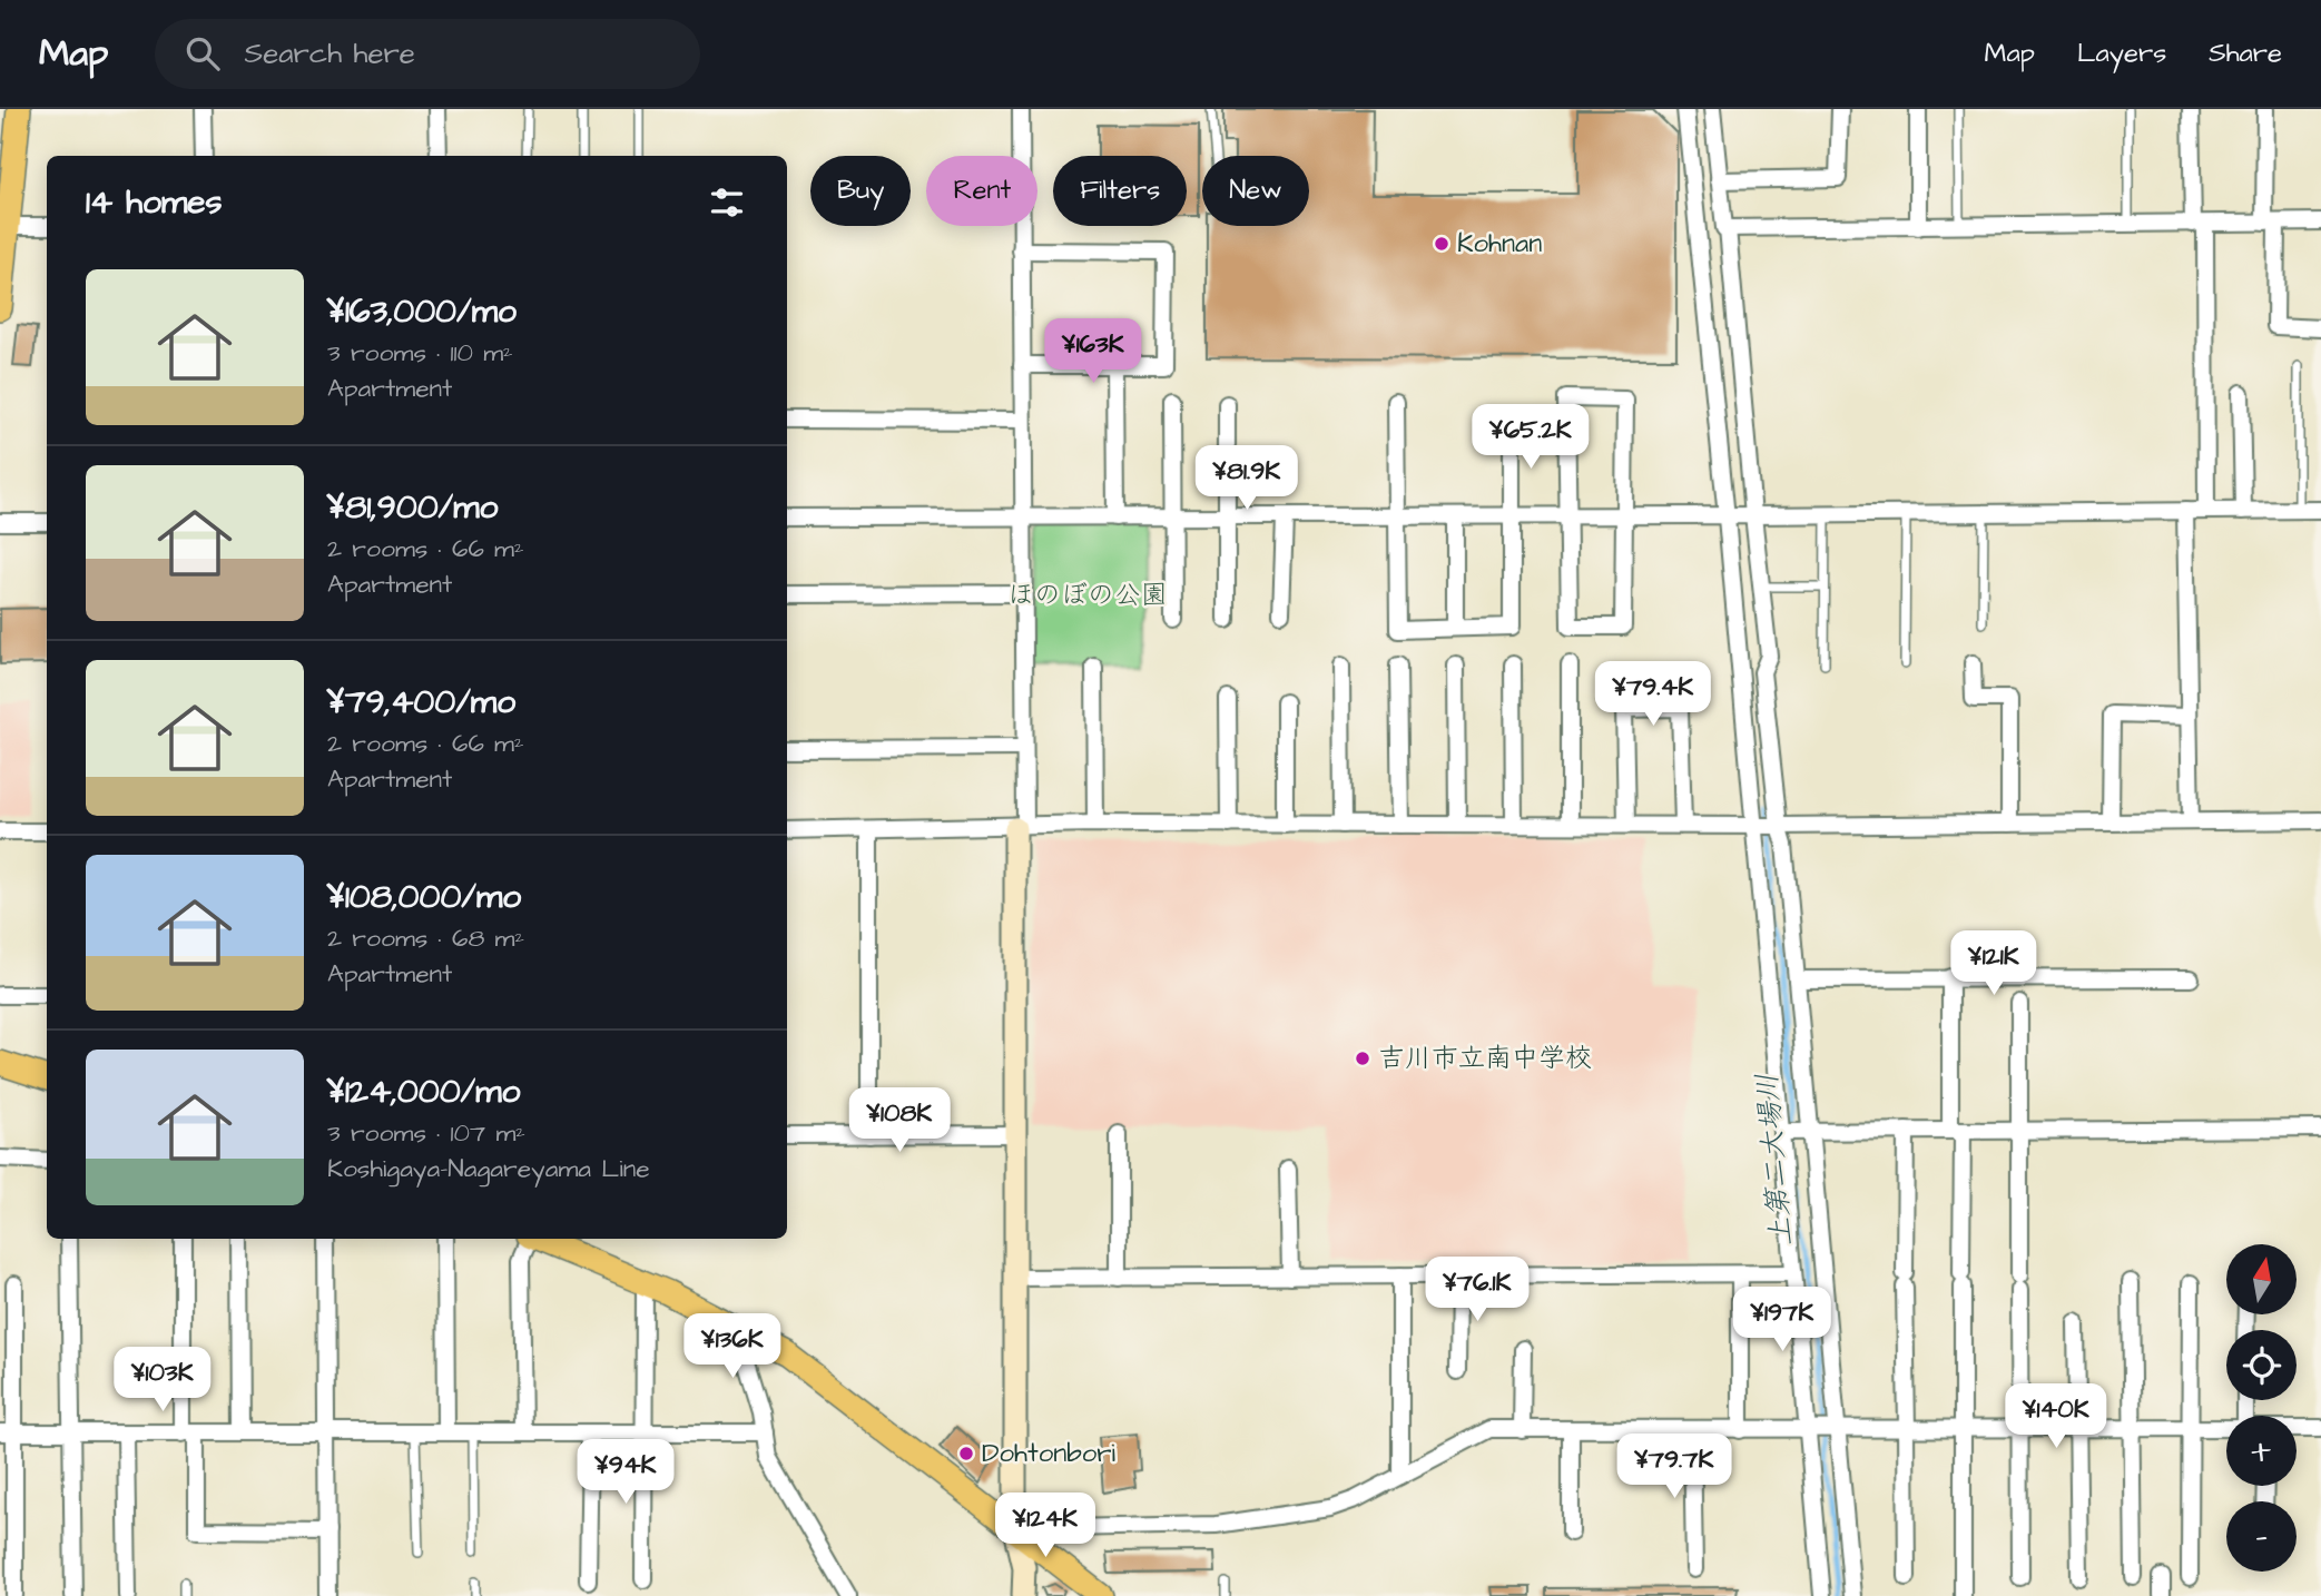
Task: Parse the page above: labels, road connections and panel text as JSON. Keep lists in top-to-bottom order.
{
  "water": ["上第二大場川"],
  "parks": ["ほのぼの公園"],
  "places": ["Kohnan", "吉川市立南中学校", "Dohtonbori"],
  "north": "top",
  "page": {
    "header": "Map",
    "search": "Search here",
    "nav": ["Map", "Layers", "Share"],
    "chip": [
      "Buy",
      "Rent",
      "Filters",
      "New"
    ],
    "heading": "14 homes",
    "list": [
      {
        "name": "¥163,000/mo",
        "note": "3 rooms · 110 m² · Apartment"
      },
      {
        "name": "¥81,900/mo",
        "note": "2 rooms · 66 m² · Apartment"
      },
      {
        "name": "¥79,400/mo",
        "note": "2 rooms · 66 m² · Apartment"
      },
      {
        "name": "¥108,000/mo",
        "note": "2 rooms · 68 m² · Apartment"
      },
      {
        "name": "¥124,000/mo",
        "note": "3 rooms · 107 m² · Koshigaya-Nagareyama Line"
      }
    ],
    "price": [
      "¥163K",
      "¥65.2K",
      "¥81.9K",
      "¥79.4K",
      "¥121K",
      "¥108K",
      "¥76.1K",
      "¥197K",
      "¥136K",
      "¥103K",
      "¥140K",
      "¥79.7K",
      "¥94K",
      "¥124K"
    ],
    "map_buttons": ["+", "−"]
  }
}
